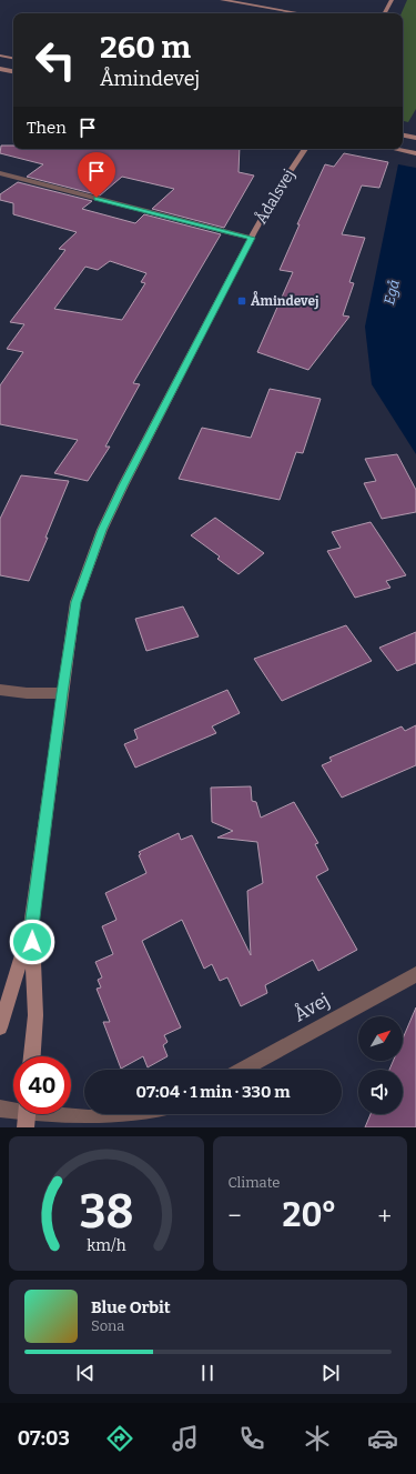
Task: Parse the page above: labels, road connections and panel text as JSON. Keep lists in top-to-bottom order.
{
  "streets": {
    "street": ["Ådalsvej", "Åvej"]
  },
  "water": ["Egå"],
  "places": {
    "transit": ["Åmindevej"]
  },
  "north": "top right",
  "page": {
    "turn": ["260 m", "Åmindevej"],
    "then": "Then",
    "limit": "40",
    "trip": "07:04 · 1 min · 330 m",
    "tile": "Climate",
    "heat": ["−", "20°", "+"],
    "song": ["Blue Orbit", "Sona"],
    "tabs": "07:03",
    "gauge": ["38", "km/h"]
  }
}
